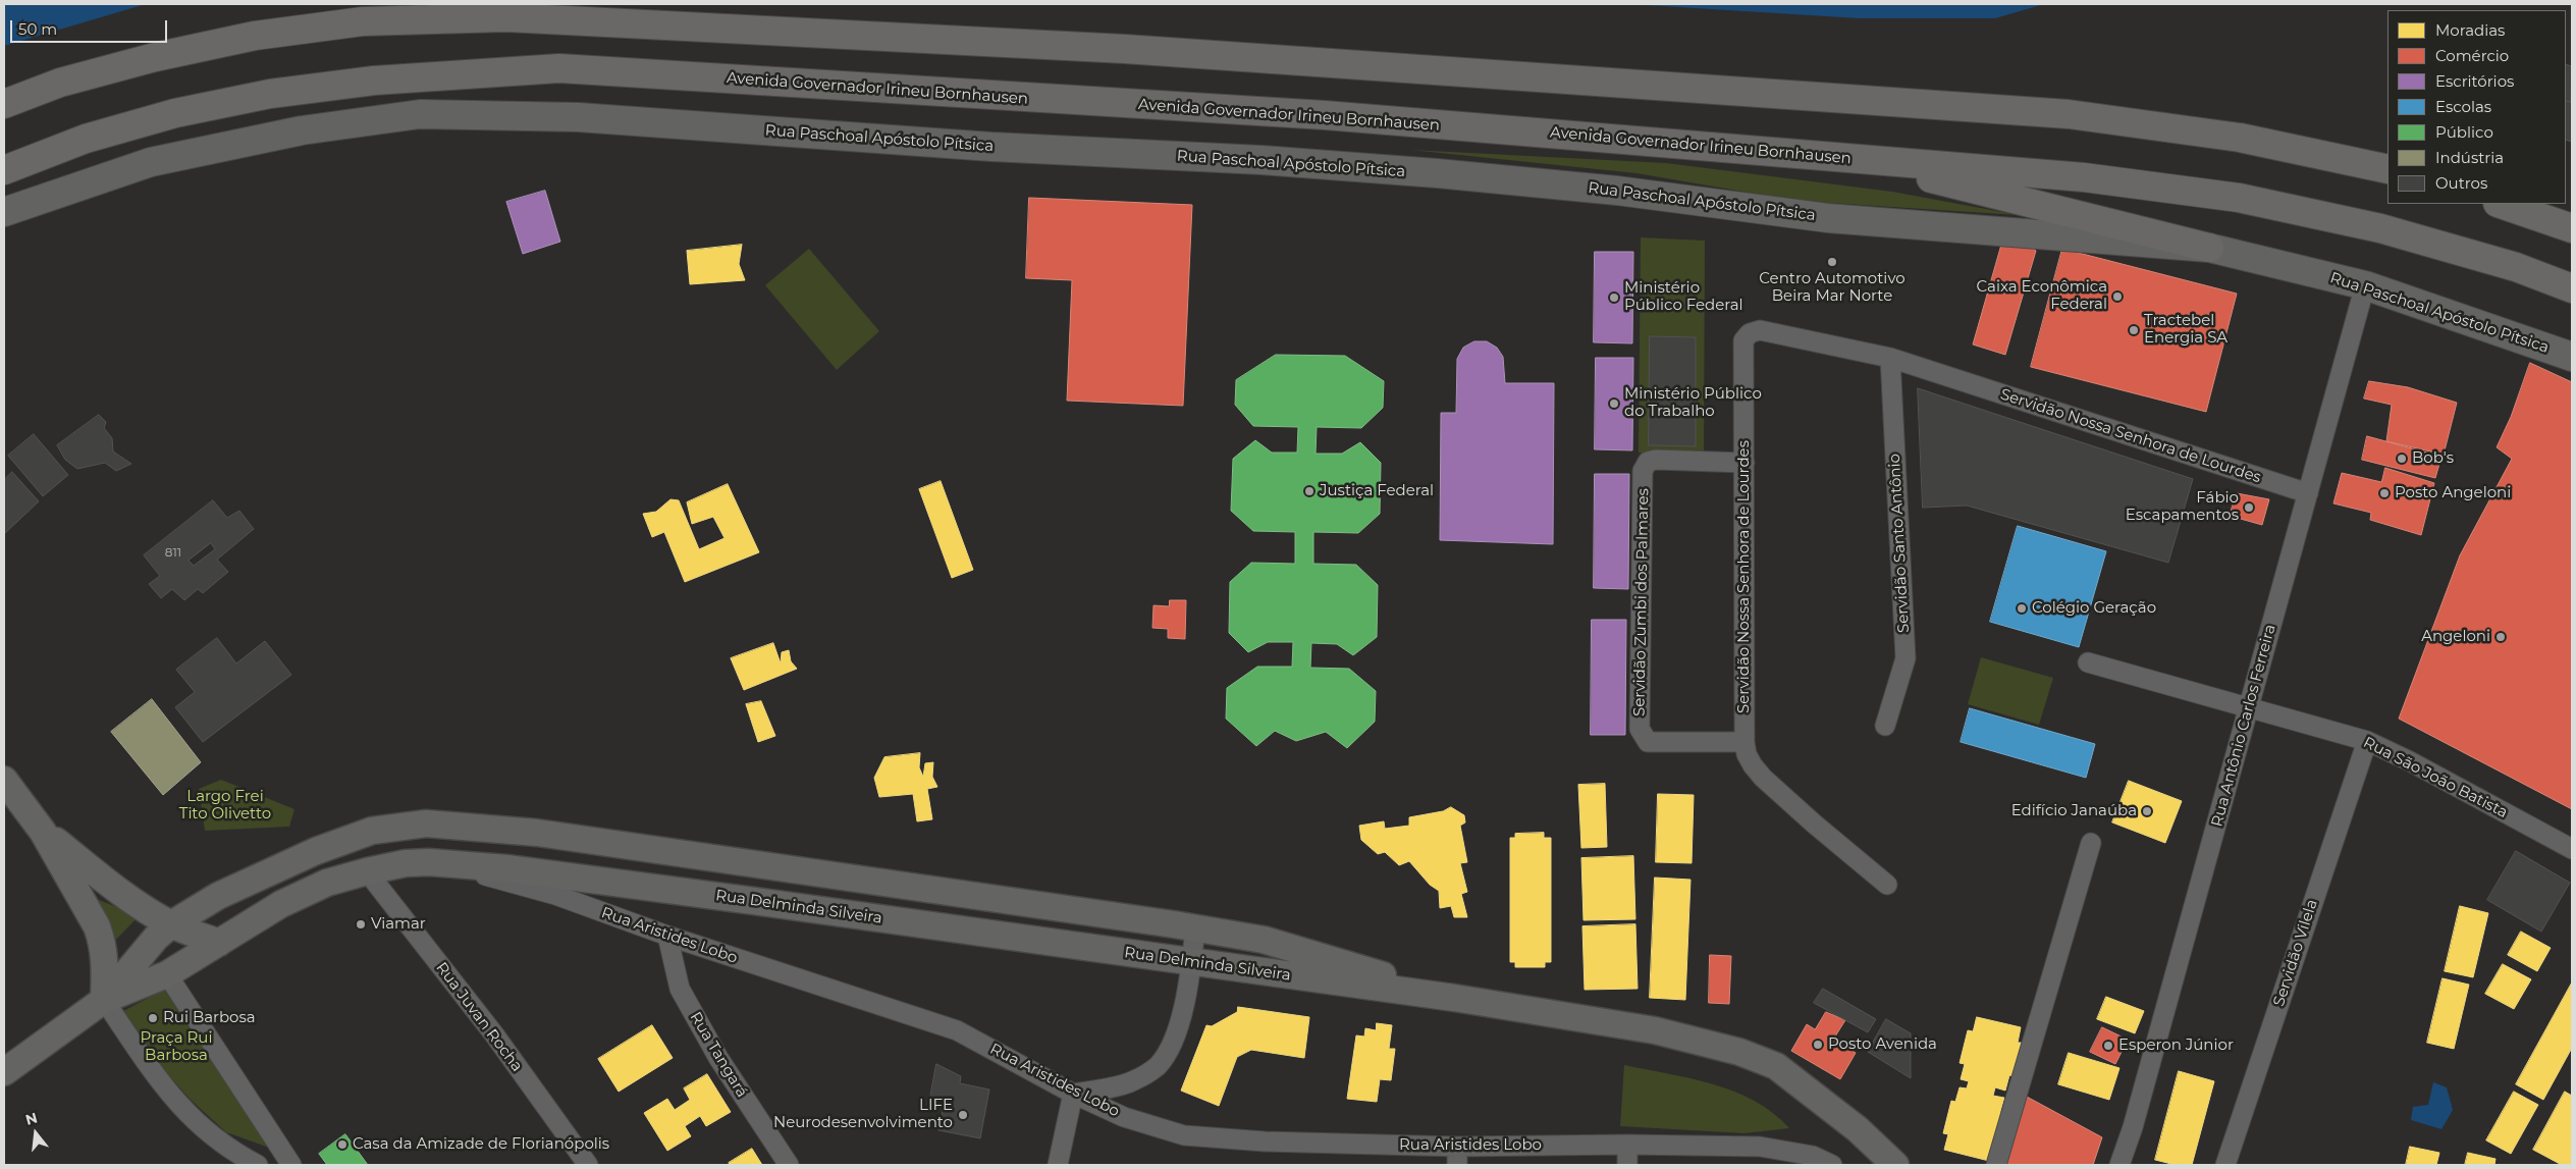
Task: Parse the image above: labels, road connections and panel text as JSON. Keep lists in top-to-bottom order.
{
  "streets": {
    "highway": ["Avenida Governador Irineu Bornhausen"],
    "main road": ["Rua Paschoal Apóstolo Pítsica", "Rua Delminda Silveira"],
    "street": [
      "Servidão Nossa Senhora de Lourdes",
      "Servidão Santo Antônio",
      "Servidão Zumbi dos Palmares",
      "Rua Antônio Carlos Ferreira",
      "Rua São João Batista",
      "Rua Aristides Lobo",
      "Servidão Vilela",
      "Rua Juvan Rocha",
      "Rua Tangará"
    ]
  },
  "crossings": [
    ["Rua Paschoal Apóstolo Pítsica", "Rua Antônio Carlos Ferreira"],
    ["Servidão Nossa Senhora de Lourdes", "Servidão Santo Antônio"],
    ["Servidão Nossa Senhora de Lourdes", "Servidão Zumbi dos Palmares"],
    ["Servidão Nossa Senhora de Lourdes", "Rua Antônio Carlos Ferreira"],
    ["Rua Antônio Carlos Ferreira", "Rua São João Batista"],
    ["Rua São João Batista", "Servidão Vilela"],
    ["Rua Delminda Silveira", "Rua Aristides Lobo"],
    ["Rua Delminda Silveira", "Rua Juvan Rocha"],
    ["Rua Aristides Lobo", "Rua Tangará"]
  ],
  "parks": ["Largo Frei Tito Olivetto", "Praça Rui Barbosa"],
  "places": [
    "Centro Automotivo Beira Mar Norte",
    "Caixa Econômica Federal",
    "Ministério Público Federal",
    "Tractebel Energia SA",
    "Ministério Público do Trabalho",
    "Bob's",
    "Justiça Federal",
    "Posto Angeloni",
    "Fábio Escapamentos",
    "Colégio Geração",
    "Angeloni",
    "Edifício Janaúba",
    "Viamar",
    "Rui Barbosa",
    "Posto Avenida",
    "Esperon Júnior",
    "LIFE Neurodesenvolvimento",
    "Casa da Amizade de Florianópolis"
  ],
  "house_numbers": ["811"],
  "legend": [
    "Moradias",
    "Comércio",
    "Escritórios",
    "Escolas",
    "Público",
    "Indústria",
    "Outros"
  ],
  "scale_bar": "50 m",
  "north": "top"
}
